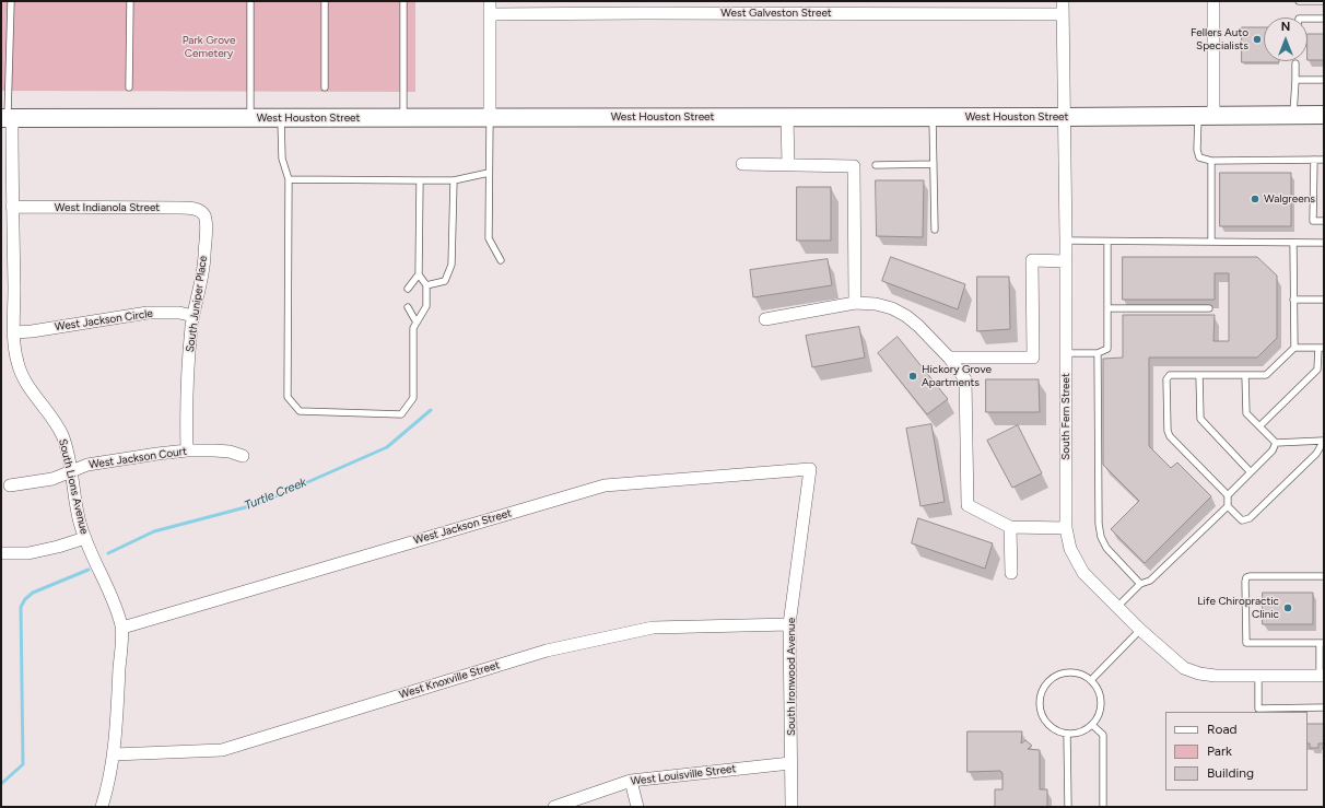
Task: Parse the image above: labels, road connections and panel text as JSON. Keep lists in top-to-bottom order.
{
  "streets": {
    "main road": ["West Houston Street"],
    "street": [
      "West Galveston Street",
      "West Indianola Street",
      "South Juniper Place",
      "West Jackson Circle",
      "South Fern Street",
      "West Jackson Court",
      "South Lions Avenue",
      "West Jackson Street",
      "South Ironwood Avenue",
      "West Knoxville Street",
      "West Louisville Street"
    ]
  },
  "crossings": [
    ["West Galveston Street", "South Fern Street"],
    ["West Houston Street", "South Fern Street"],
    ["West Houston Street", "South Lions Avenue"],
    ["West Indianola Street", "South Juniper Place"],
    ["West Indianola Street", "South Lions Avenue"],
    ["South Juniper Place", "West Jackson Circle"],
    ["South Juniper Place", "West Jackson Court"],
    ["West Jackson Circle", "South Lions Avenue"],
    ["West Jackson Court", "South Lions Avenue"],
    ["South Lions Avenue", "West Jackson Street"],
    ["South Lions Avenue", "West Knoxville Street"],
    ["West Jackson Street", "South Ironwood Avenue"],
    ["South Ironwood Avenue", "West Knoxville Street"],
    ["South Ironwood Avenue", "West Louisville Street"]
  ],
  "water": ["Turtle Creek"],
  "parks": ["Park Grove Cemetery"],
  "places": [
    "Fellers Auto Specialists",
    "Walgreens",
    "Hickory Grove Apartments",
    "Life Chiropractic Clinic"
  ],
  "legend": ["Road", "Park", "Building"],
  "north": "top"
}
